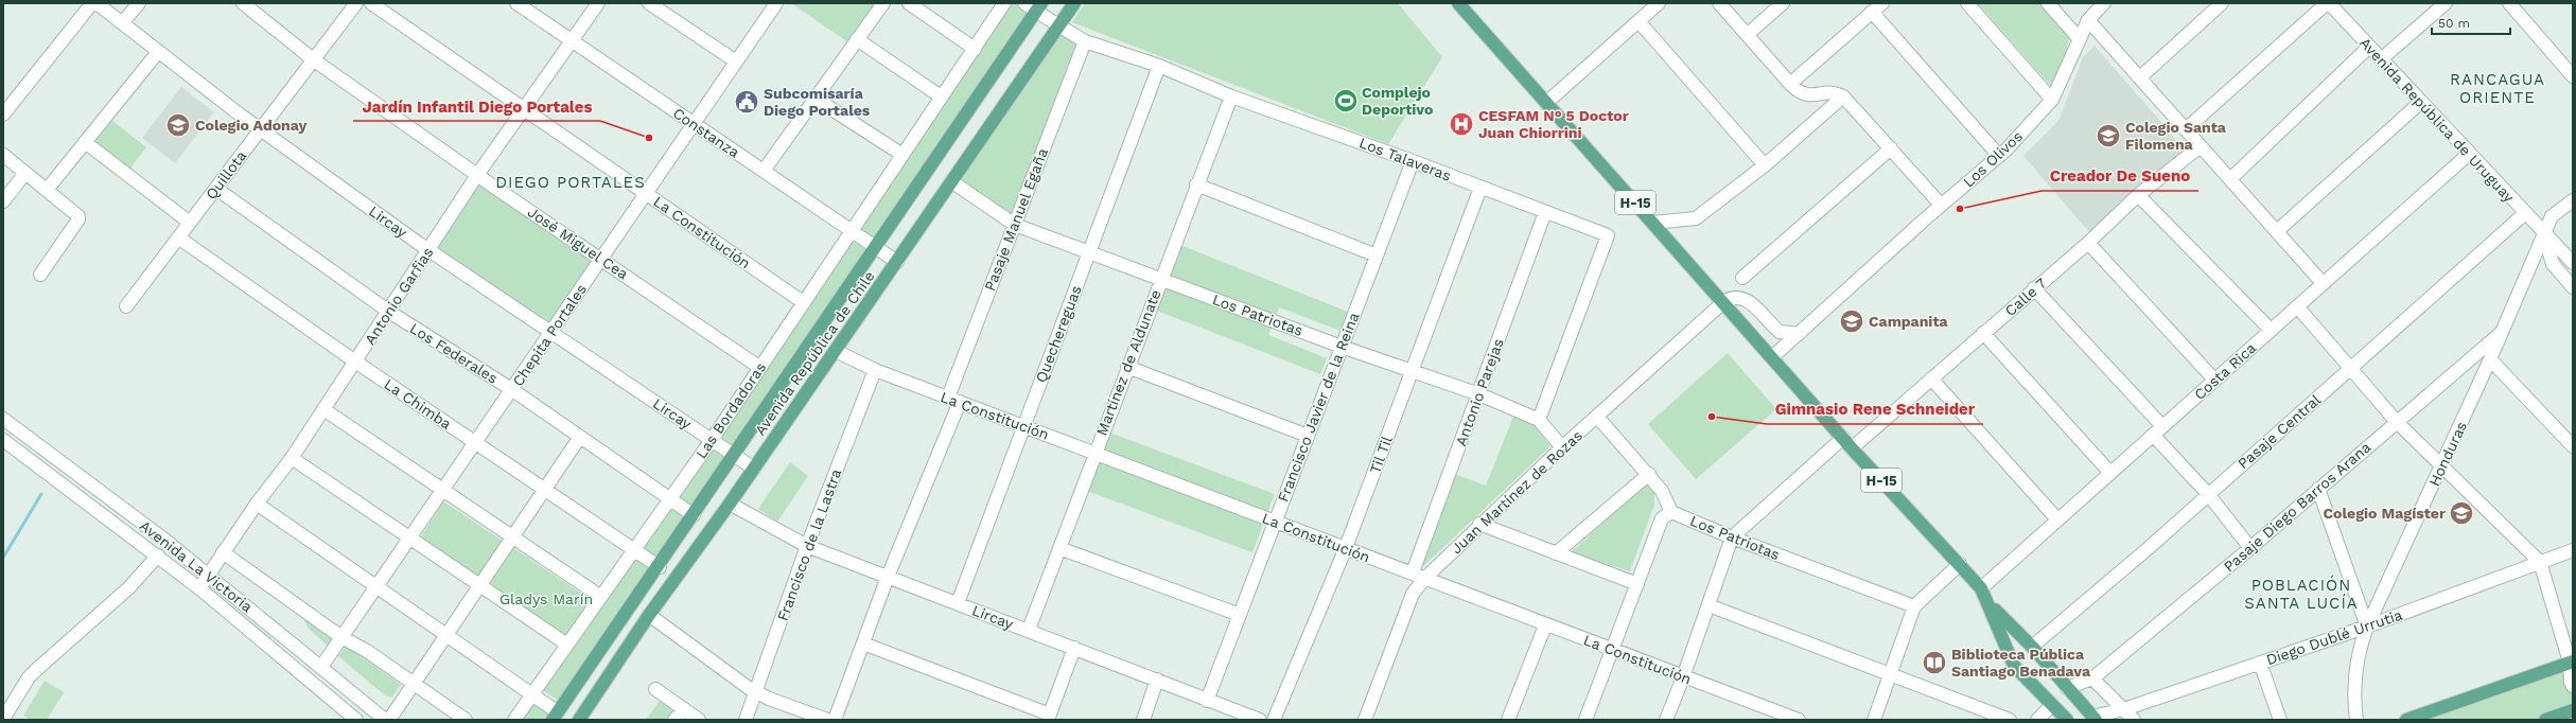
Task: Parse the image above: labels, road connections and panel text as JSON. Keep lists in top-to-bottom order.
{
  "streets": {
    "main road": ["H-15", "Avenida República de Chile"],
    "street": [
      "Avenida República de Uruguay",
      "Constanza",
      "Los Talaveras",
      "Los Olivos",
      "Quillota",
      "Pasaje Manuel Egaña",
      "Lircay",
      "La Constitución",
      "José Miguel Cea",
      "Antonio Garfias",
      "Calle 7",
      "Los Patriotas",
      "Quechereguas",
      "Chepita Portales",
      "Los Federales",
      "Martínez de Aldunate",
      "Costa Rica",
      "Antonio Parejas",
      "La Chimba",
      "Francisco Javier de la Reina",
      "Las Bordadoras",
      "Pasaje Central",
      "Honduras",
      "Til Til",
      "Juan Martínez de Rozas",
      "Pasaje Diego Barros Arana",
      "Francisco de la Lastra",
      "Avenida La Victoria",
      "Diego Dublé Urrutia"
    ]
  },
  "crossings": [
    ["Avenida República de Uruguay", "Costa Rica"],
    ["Avenida República de Uruguay", "Pasaje Central"],
    ["Avenida República de Uruguay", "Honduras"],
    ["Constanza", "Antonio Garfias"],
    ["Constanza", "Chepita Portales"],
    ["Constanza", "Avenida República de Chile"],
    ["Constanza", "Las Bordadoras"],
    ["Los Talaveras", "Pasaje Manuel Egaña"],
    ["Los Talaveras", "Los Patriotas"],
    ["Los Talaveras", "Quechereguas"],
    ["Los Talaveras", "Avenida República de Chile"],
    ["Los Talaveras", "Martínez de Aldunate"],
    ["Los Talaveras", "Antonio Parejas"],
    ["Los Talaveras", "Francisco Javier de la Reina"],
    ["Los Talaveras", "Til Til"],
    ["Los Olivos", "H-15"],
    ["Quillota", "Lircay"],
    ["Quillota", "José Miguel Cea"],
    ["Quillota", "Los Federales"],
    ["Quillota", "La Chimba"],
    ["H-15", "Calle 7"],
    ["H-15", "Costa Rica"],
    ["H-15", "Pasaje Central"],
    ["H-15", "Juan Martínez de Rozas"],
    ["H-15", "Pasaje Diego Barros Arana"],
    ["H-15", "Diego Dublé Urrutia"],
    ["Pasaje Manuel Egaña", "Lircay"],
    ["Pasaje Manuel Egaña", "La Constitución"],
    ["Pasaje Manuel Egaña", "Los Patriotas"],
    ["Lircay", "Antonio Garfias"],
    ["Lircay", "Quechereguas"],
    ["Lircay", "Chepita Portales"],
    ["Lircay", "Avenida República de Chile"],
    ["Lircay", "Martínez de Aldunate"],
    ["Lircay", "Francisco Javier de la Reina"],
    ["Lircay", "Las Bordadoras"],
    ["Lircay", "Francisco de la Lastra"],
    ["La Constitución", "Antonio Garfias"],
    ["La Constitución", "Quechereguas"],
    ["La Constitución", "Chepita Portales"],
    ["La Constitución", "Avenida República de Chile"],
    ["La Constitución", "Martínez de Aldunate"],
    ["La Constitución", "Antonio Parejas"],
    ["La Constitución", "Francisco Javier de la Reina"],
    ["La Constitución", "Las Bordadoras"],
    ["La Constitución", "Til Til"],
    ["La Constitución", "Juan Martínez de Rozas"],
    ["La Constitución", "Francisco de la Lastra"],
    ["José Miguel Cea", "Antonio Garfias"],
    ["José Miguel Cea", "Chepita Portales"],
    ["José Miguel Cea", "Las Bordadoras"],
    ["Antonio Garfias", "Los Federales"],
    ["Antonio Garfias", "La Chimba"],
    ["Antonio Garfias", "Avenida La Victoria"],
    ["Los Patriotas", "Quechereguas"],
    ["Los Patriotas", "Avenida República de Chile"],
    ["Los Patriotas", "Martínez de Aldunate"],
    ["Los Patriotas", "Antonio Parejas"],
    ["Los Patriotas", "Francisco Javier de la Reina"],
    ["Los Patriotas", "Til Til"],
    ["Los Patriotas", "Juan Martínez de Rozas"],
    ["Chepita Portales", "Los Federales"],
    ["Chepita Portales", "La Chimba"],
    ["Chepita Portales", "Avenida La Victoria"],
    ["Los Federales", "Avenida República de Chile"],
    ["Los Federales", "Las Bordadoras"],
    ["Avenida República de Chile", "La Chimba"],
    ["La Chimba", "Las Bordadoras"],
    ["Honduras", "Pasaje Diego Barros Arana"],
    ["Honduras", "Diego Dublé Urrutia"]
  ],
  "districts": ["RANCAGUA ORIENTE", "DIEGO PORTALES", "POBLACIÓN SANTA LUCÍA"],
  "parks": ["Gladys Marín"],
  "places": {
    "sports": ["Complejo Deportivo"],
    "public building": ["Subcomisaría Diego Portales"],
    "hospital": ["CESFAM N° 5 Doctor Juan Chiorrini"],
    "school or university": [
      "Colegio Adonay",
      "Colegio Santa Filomena",
      "Campanita",
      "Colegio Magíster"
    ],
    "other": ["Jardín Infantil Diego Portales", "Creador De Sueno", "Gimnasio Rene Schneider"],
    "library": ["Biblioteca Pública Santiago Benadava"]
  },
  "scale_bar": "50 m"
}
